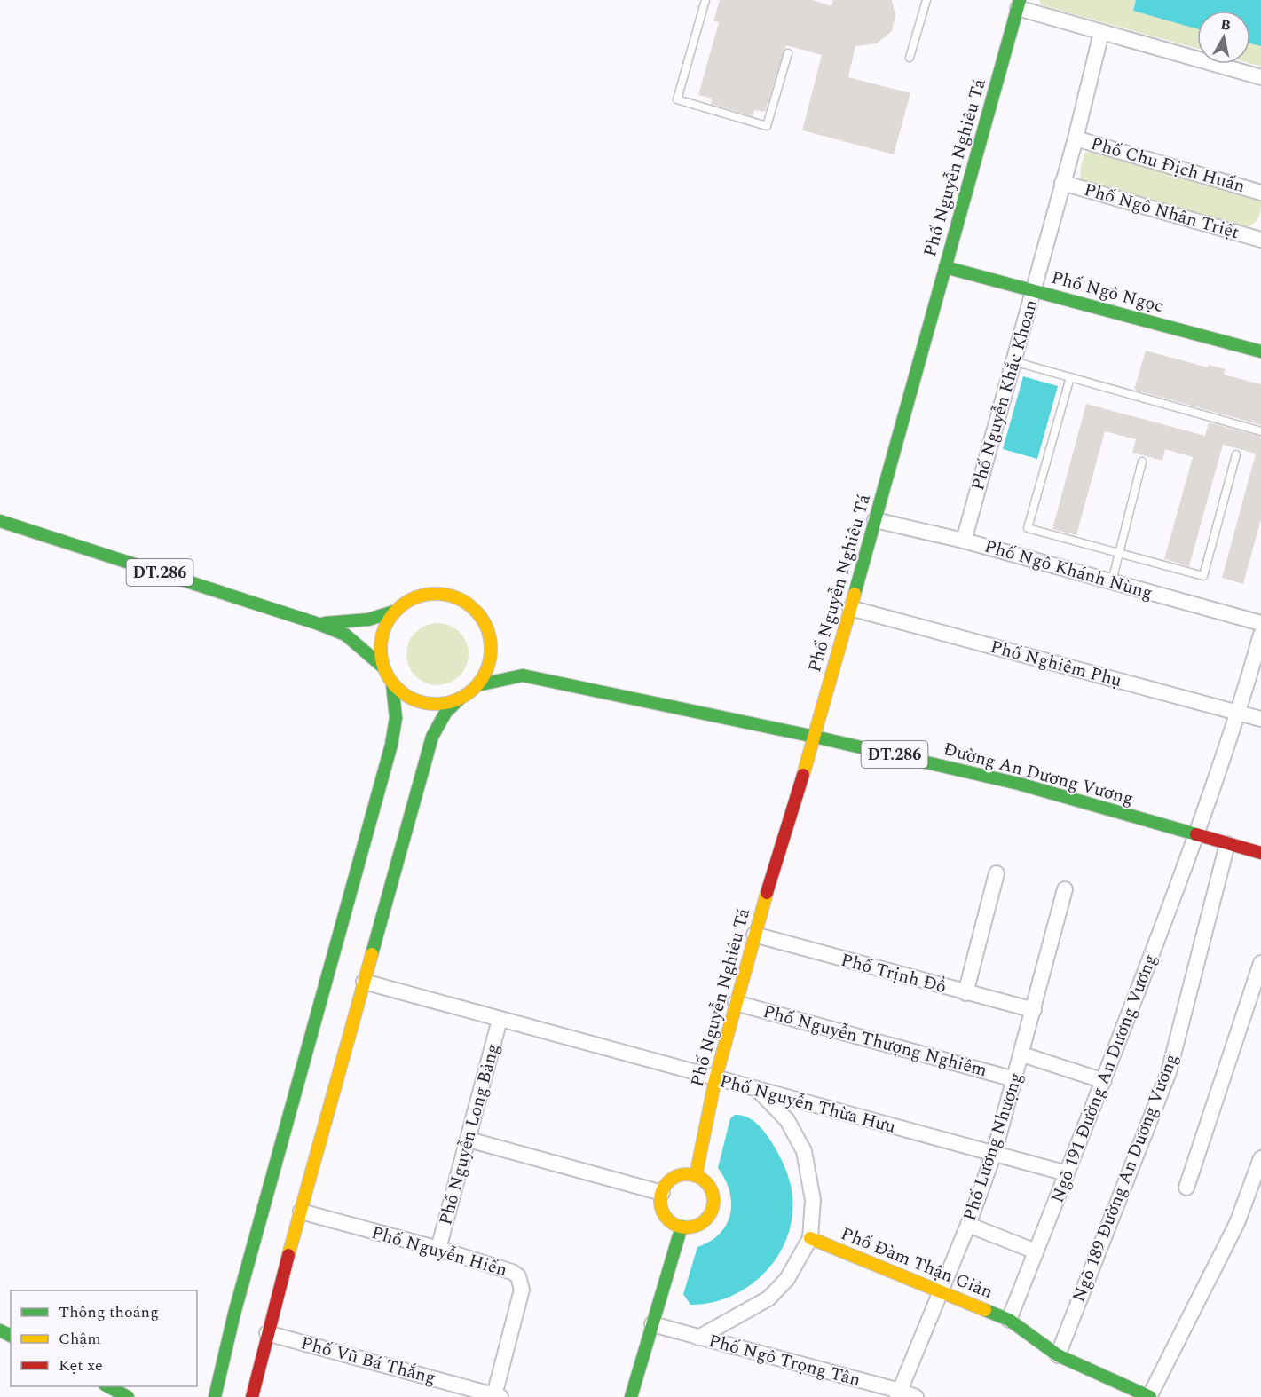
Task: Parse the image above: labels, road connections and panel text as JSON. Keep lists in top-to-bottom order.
{
  "streets": {
    "main road": [
      "Phố Nguyễn Nghiêu Tá",
      "Phố Ngô Ngọc",
      "ĐT.286",
      "Đường An Dương Vương",
      "Phố Đàm Thận Giản"
    ],
    "street": [
      "Phố Chu Địch Huấn",
      "Phố Ngô Nhân Triệt",
      "Phố Nguyễn Khắc Khoan",
      "Phố Ngô Khánh Nùng",
      "Phố Nghiêm Phụ",
      "Phố Trịnh Đổ",
      "Phố Nguyễn Thượng Nghiêm",
      "Ngõ 191 Đường An Dương Vương",
      "Phố Nguyễn Thừa Hưu",
      "Phố Nguyễn Long Bảng",
      "Phố Lương Nhượng",
      "Ngõ 189 Đường An Dương Vương",
      "Phố Nguyễn Hiến",
      "Phố Vũ Bá Thắng",
      "Phố Ngô Trọng Tân"
    ]
  },
  "crossings": [
    ["Phố Chu Địch Huấn", "Phố Nguyễn Khắc Khoan"],
    ["Phố Nguyễn Nghiêu Tá", "Phố Ngô Ngọc"],
    ["Phố Nguyễn Nghiêu Tá", "Phố Ngô Khánh Nùng"],
    ["Phố Nguyễn Nghiêu Tá", "Phố Nghiêm Phụ"],
    ["Phố Nguyễn Nghiêu Tá", "Đường An Dương Vương"],
    ["Phố Nguyễn Nghiêu Tá", "Phố Trịnh Đổ"],
    ["Phố Nguyễn Nghiêu Tá", "Phố Nguyễn Thượng Nghiêm"],
    ["Phố Nguyễn Nghiêu Tá", "Phố Nguyễn Thừa Hưu"],
    ["Phố Ngô Nhân Triệt", "Phố Nguyễn Khắc Khoan"],
    ["Phố Ngô Ngọc", "Phố Nguyễn Khắc Khoan"],
    ["Phố Nguyễn Khắc Khoan", "Phố Ngô Khánh Nùng"],
    ["ĐT.286", "Đường An Dương Vương"],
    ["Phố Nghiêm Phụ", "Ngõ 191 Đường An Dương Vương"],
    ["Đường An Dương Vương", "Ngõ 191 Đường An Dương Vương"],
    ["Đường An Dương Vương", "Ngõ 189 Đường An Dương Vương"],
    ["Phố Trịnh Đổ", "Phố Lương Nhượng"],
    ["Phố Nguyễn Thượng Nghiêm", "Phố Lương Nhượng"],
    ["Ngõ 191 Đường An Dương Vương", "Phố Nguyễn Thừa Hưu"],
    ["Ngõ 191 Đường An Dương Vương", "Phố Đàm Thận Giản"],
    ["Phố Nguyễn Thừa Hưu", "Phố Nguyễn Long Bảng"],
    ["Phố Nguyễn Thừa Hưu", "Phố Lương Nhượng"],
    ["Phố Nguyễn Long Bảng", "Phố Nguyễn Hiến"],
    ["Phố Lương Nhượng", "Phố Đàm Thận Giản"],
    ["Phố Lương Nhượng", "Phố Ngô Trọng Tân"],
    ["Ngõ 189 Đường An Dương Vương", "Phố Đàm Thận Giản"],
    ["Phố Nguyễn Hiến", "Phố Vũ Bá Thắng"]
  ],
  "legend": ["Thông thoáng", "Chậm", "Kẹt xe"],
  "north": "top"
}
